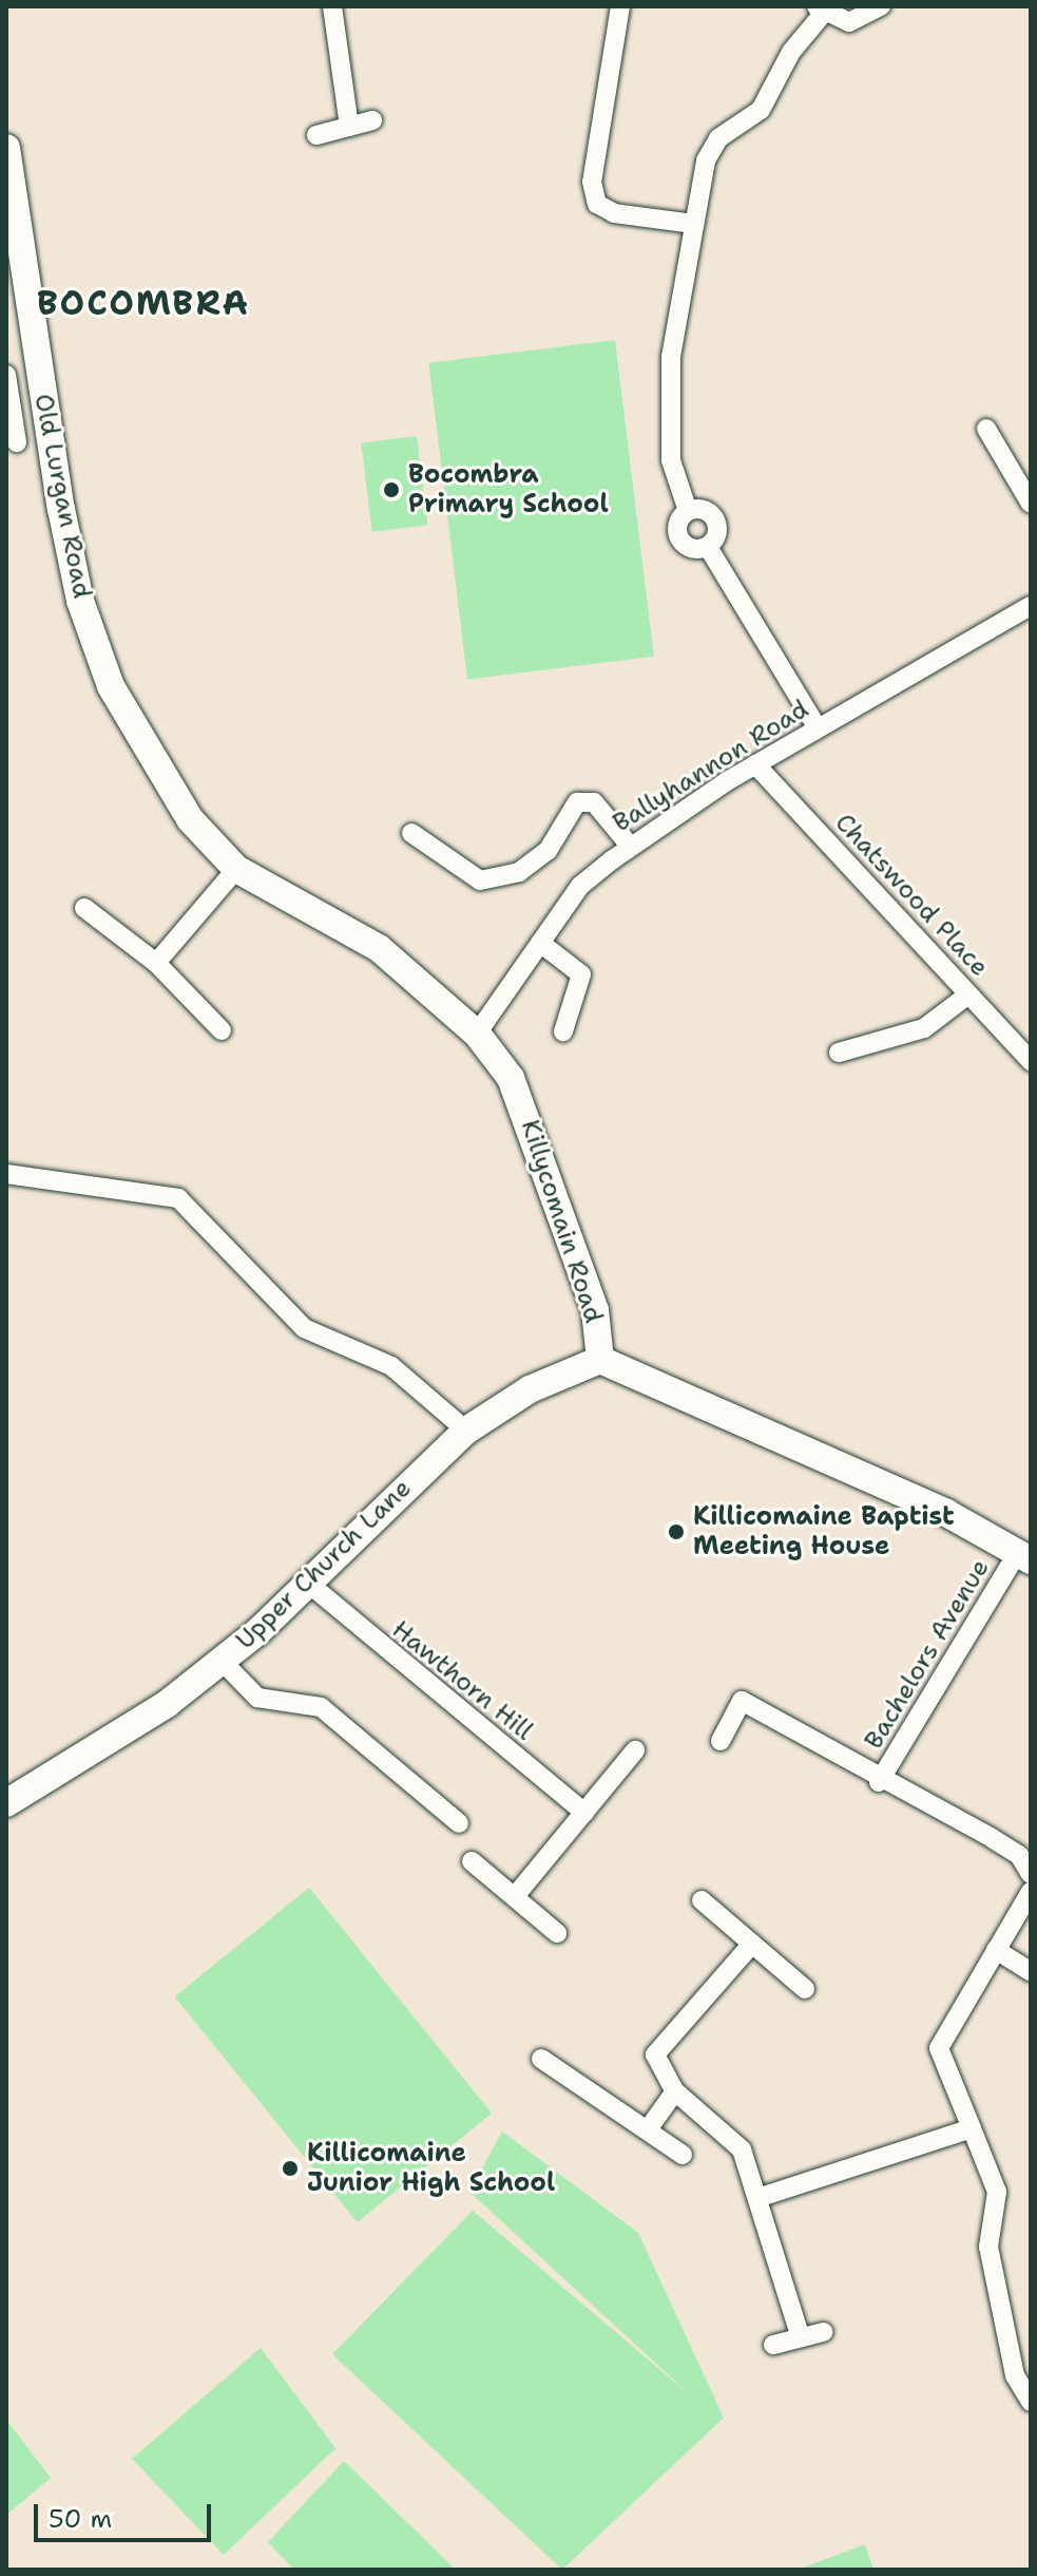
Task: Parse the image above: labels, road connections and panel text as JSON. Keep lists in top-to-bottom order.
{
  "streets": {
    "street": [
      "Old Lurgan Road",
      "Ballyhannon Road",
      "Chatswood Place",
      "Killycomain Road",
      "Upper Church Lane",
      "Bachelors Avenue",
      "Hawthorn Hill"
    ]
  },
  "crossings": [
    ["Old Lurgan Road", "Killycomain Road"],
    ["Ballyhannon Road", "Chatswood Place"],
    ["Ballyhannon Road", "Killycomain Road"],
    ["Killycomain Road", "Upper Church Lane"],
    ["Killycomain Road", "Bachelors Avenue"],
    ["Upper Church Lane", "Hawthorn Hill"]
  ],
  "districts": ["BOCOMBRA"],
  "places": ["Bocombra Primary School", "Killicomaine Baptist Meeting House", "Killicomaine Junior High School"],
  "scale_bar": "50 m"
}
